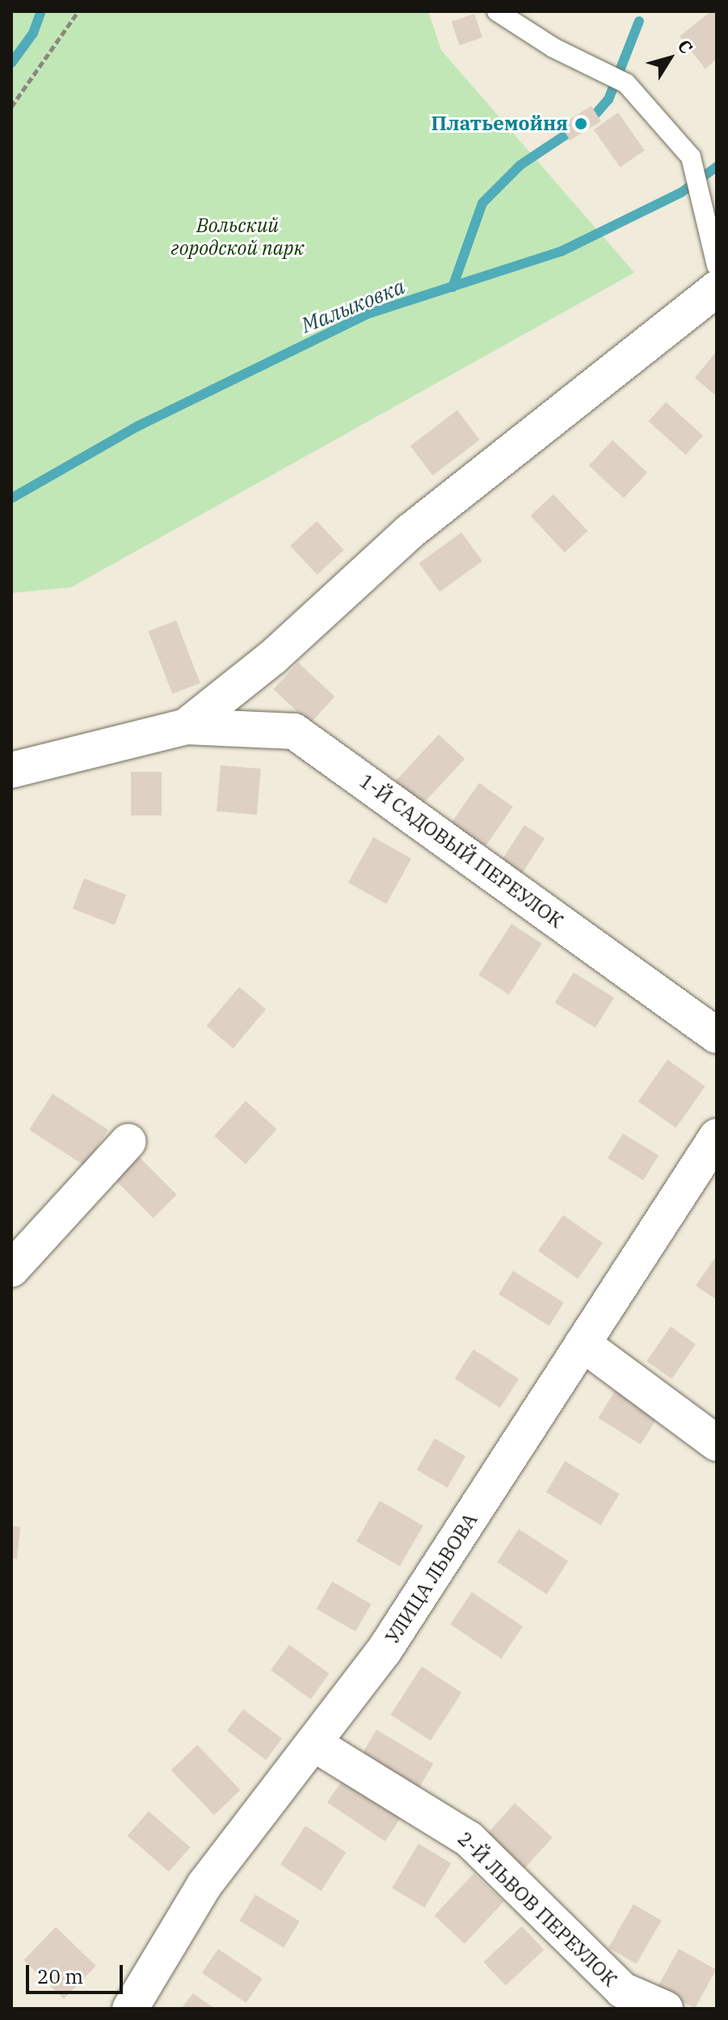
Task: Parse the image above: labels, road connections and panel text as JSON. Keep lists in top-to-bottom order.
{
  "streets": {
    "street": ["1-Й САДОВЫЙ ПЕРЕУЛОК", "УЛИЦА ЛЬВОВА", "2-Й ЛЬВОВ ПЕРЕУЛОК"]
  },
  "crossings": [
    ["УЛИЦА ЛЬВОВА", "2-Й ЛЬВОВ ПЕРЕУЛОК"]
  ],
  "water": ["Малыковка"],
  "parks": ["Вольский городской парк"],
  "places": ["Платьемойня"],
  "scale_bar": "20 m",
  "north": "top right"
}
